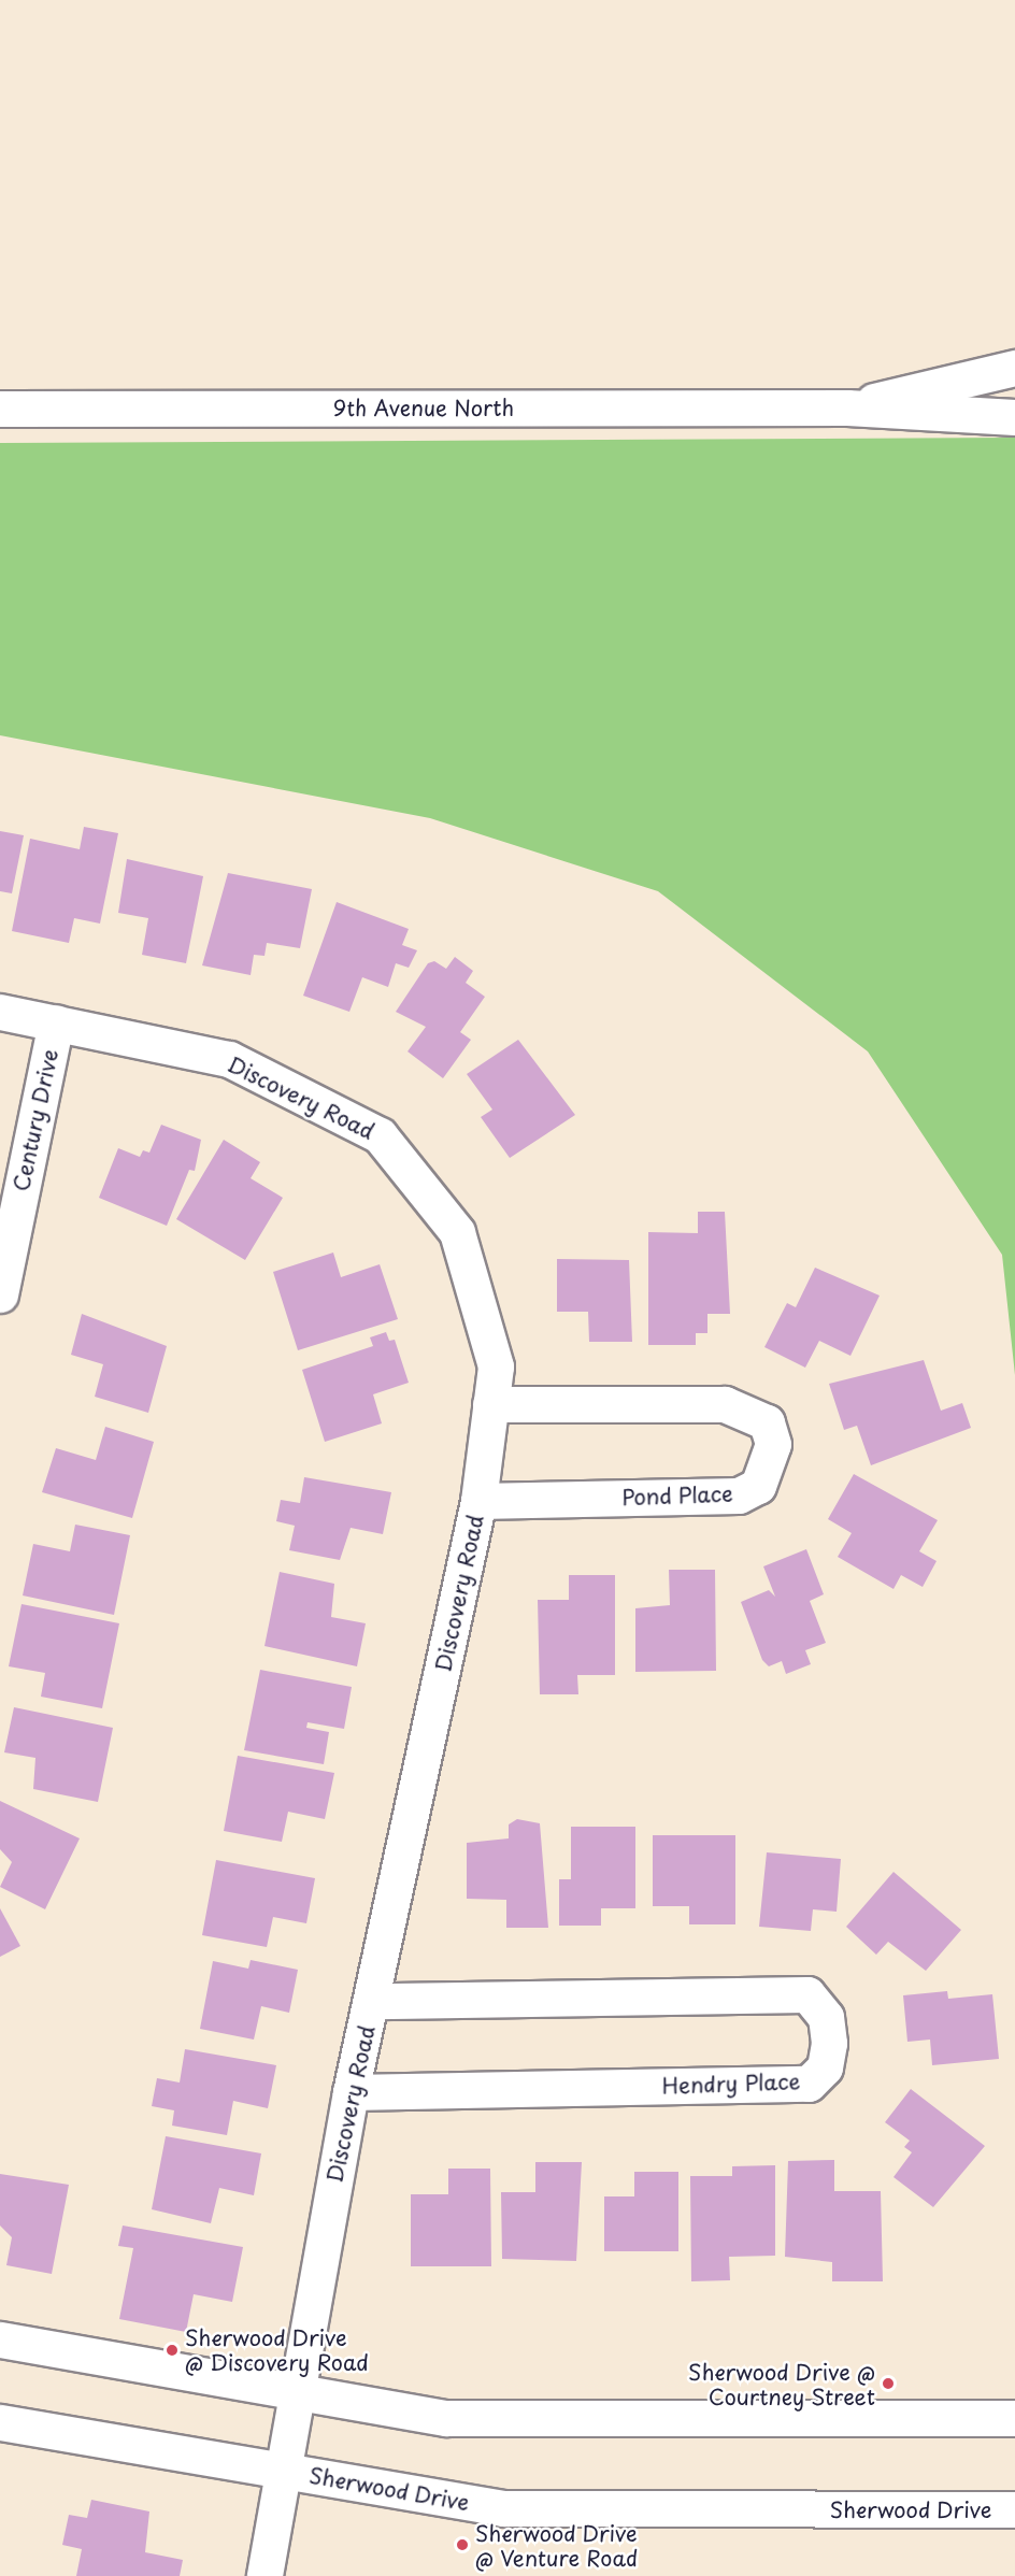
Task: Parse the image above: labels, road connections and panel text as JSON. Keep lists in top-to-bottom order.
{
  "streets": {
    "street": [
      "9th Avenue North",
      "Discovery Road",
      "Century Drive",
      "Pond Place",
      "Hendry Place",
      "Sherwood Drive"
    ]
  },
  "crossings": [
    ["Discovery Road", "Century Drive"],
    ["Discovery Road", "Pond Place"],
    ["Discovery Road", "Hendry Place"],
    ["Discovery Road", "Sherwood Drive"]
  ],
  "places": ["Sherwood Drive @ Discovery Road", "Sherwood Drive @ Courtney Street", "Sherwood Drive @ Venture Road"]
}
